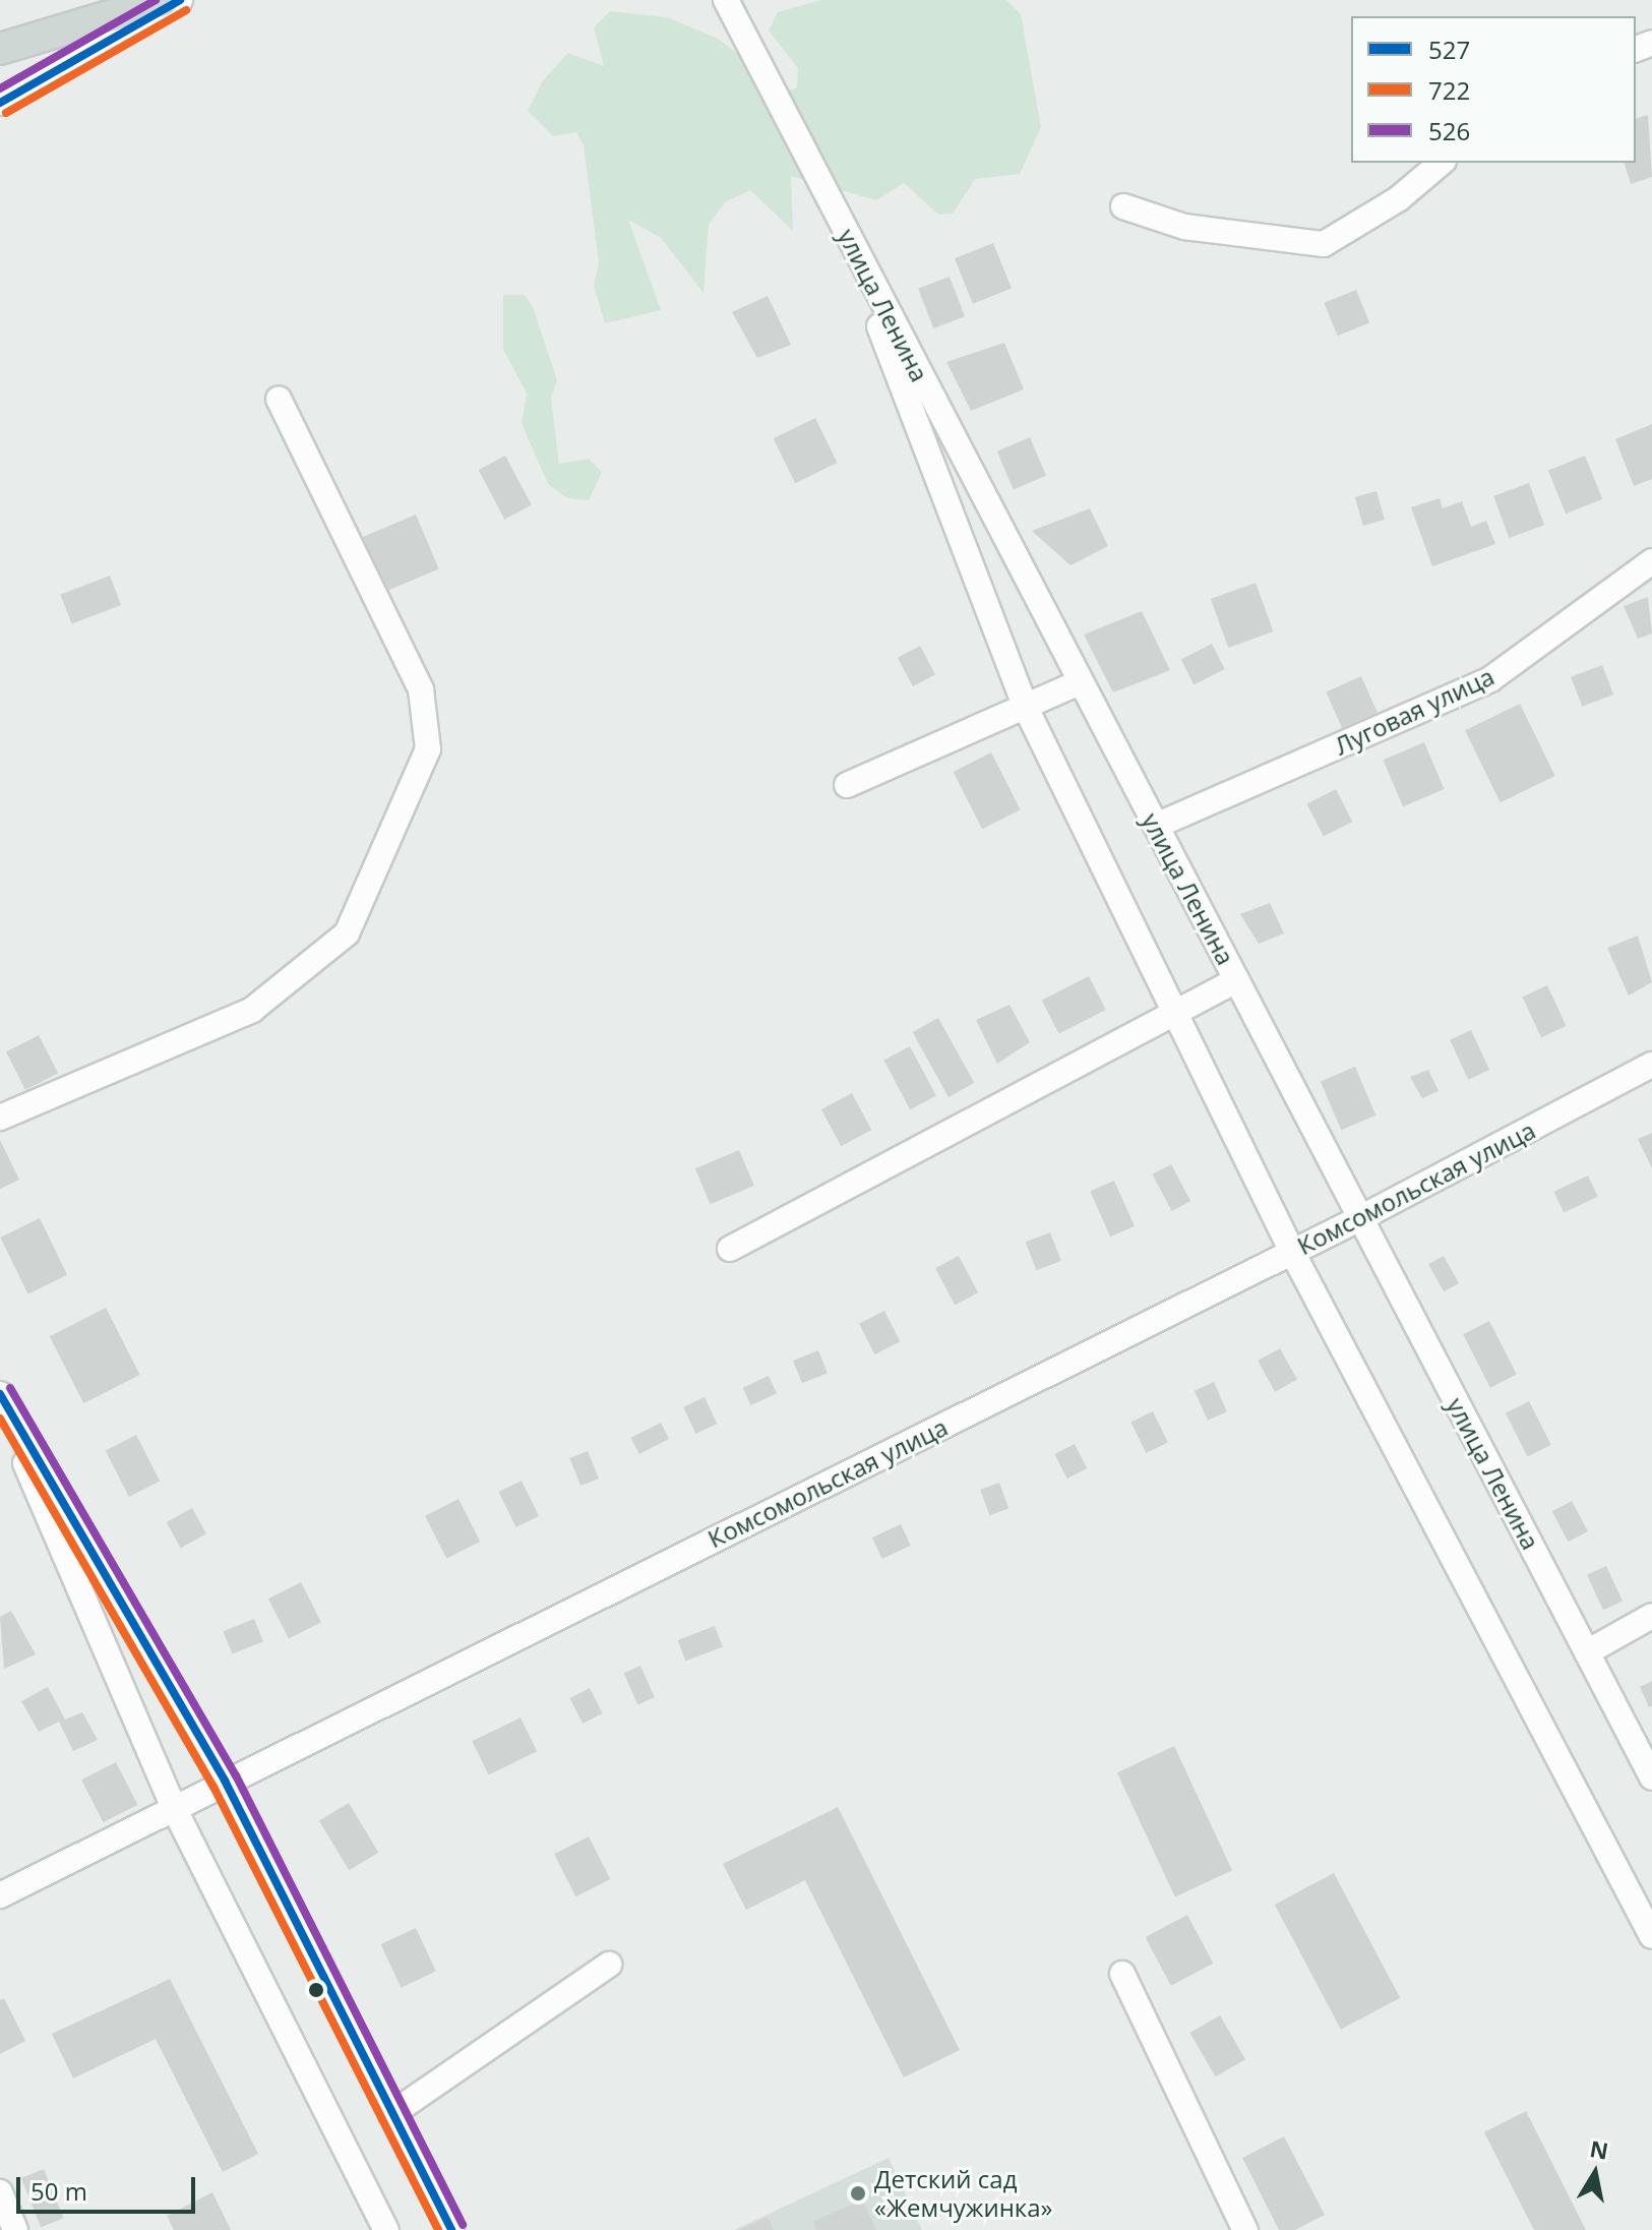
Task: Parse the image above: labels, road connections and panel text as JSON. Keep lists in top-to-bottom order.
{
  "streets": {
    "street": ["улица Ленина", "Луговая улица", "Комсомольская улица"]
  },
  "crossings": [
    ["улица Ленина", "Луговая улица"],
    ["улица Ленина", "Комсомольская улица"]
  ],
  "places": ["Детский сад «Жемчужинка»"],
  "lines": ["transit line 527", "transit line 526", "transit line 722"],
  "legend": ["527", "722", "526"],
  "scale_bar": "50 m",
  "north": "top"
}
